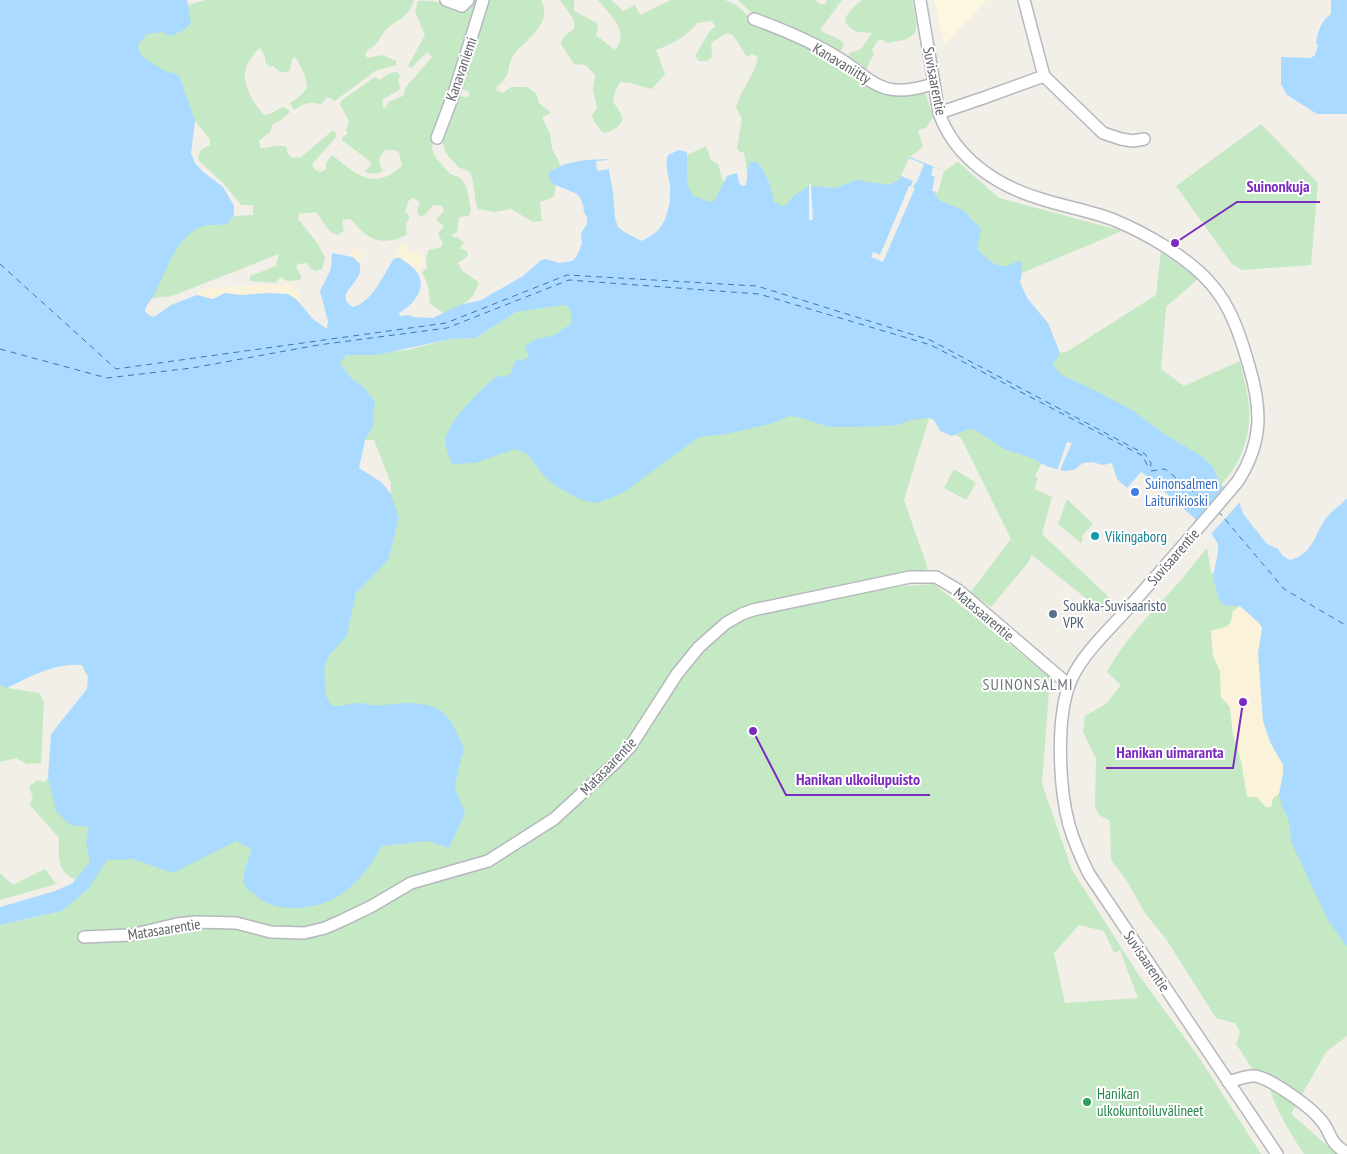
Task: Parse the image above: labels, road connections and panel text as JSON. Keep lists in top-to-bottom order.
{
  "streets": {
    "street": [
      "Kanavaniitty",
      "Kanavaniemi",
      "Suvisaarentie",
      "Matasaarentie"
    ]
  },
  "crossings": [
    ["Kanavaniitty", "Suvisaarentie"],
    ["Suvisaarentie", "Matasaarentie"]
  ],
  "districts": ["SUINONSALMI"],
  "places": [
    "Suinonkuja",
    "Suinonsalmen Laiturikioski",
    "Vikingaborg",
    "Soukka-Suvisaaristo VPK",
    "Hanikan uimaranta",
    "Hanikan ulkoilupuisto",
    "Hanikan ulkokuntoiluvälineet"
  ]
}
